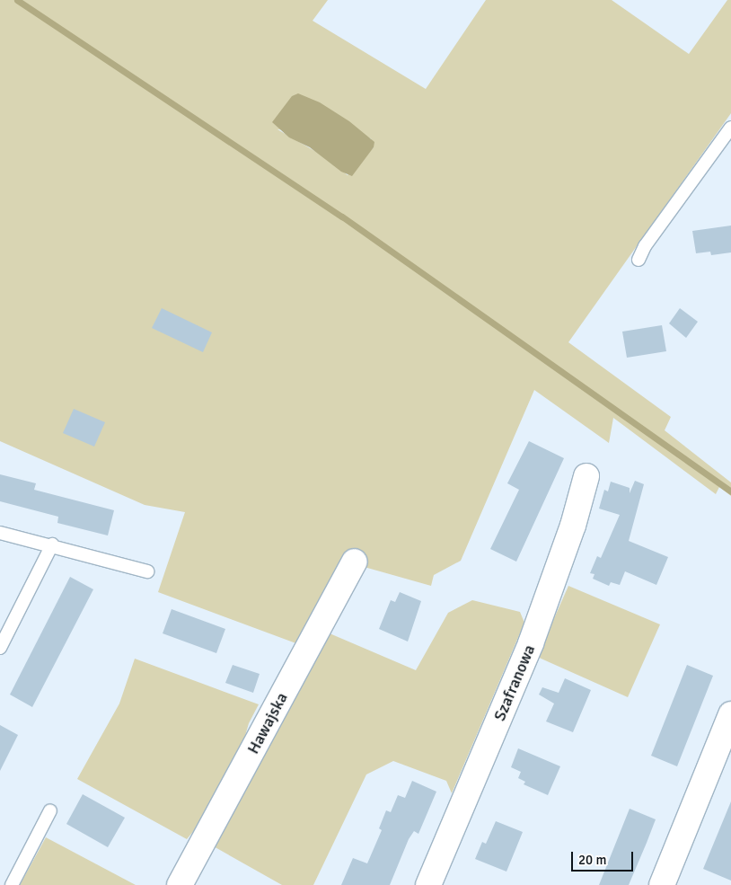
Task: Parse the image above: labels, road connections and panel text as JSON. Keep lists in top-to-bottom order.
{
  "streets": {
    "street": ["Szafranowa", "Hawajska"]
  },
  "scale_bar": "20 m"
}
